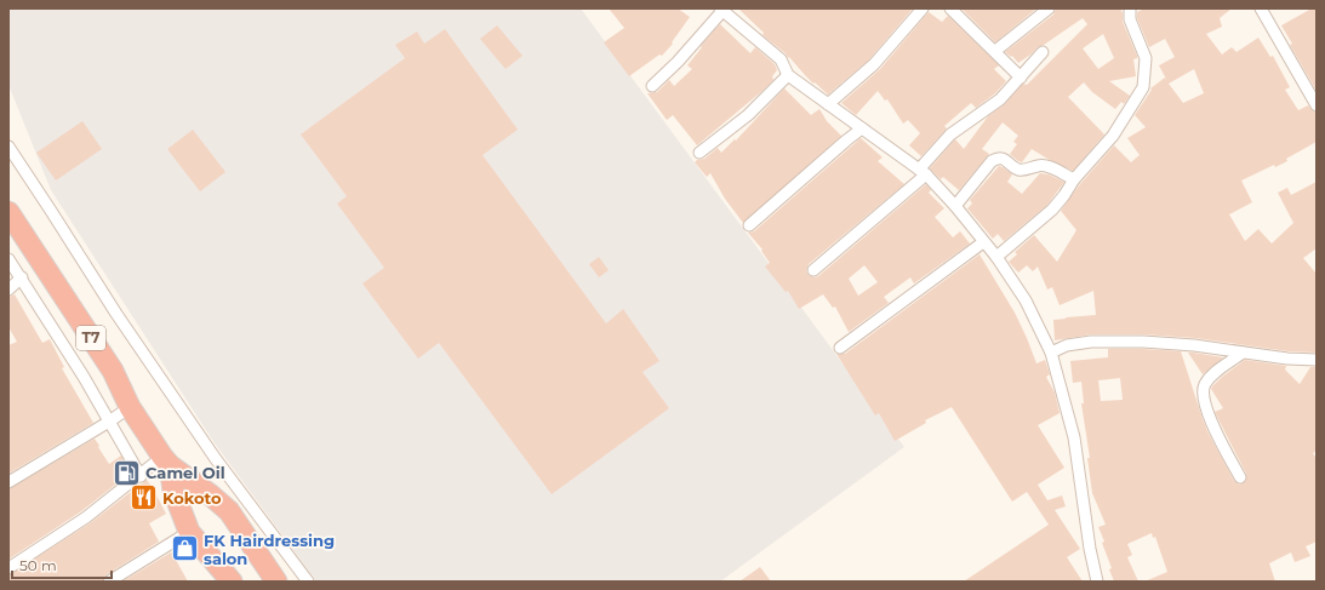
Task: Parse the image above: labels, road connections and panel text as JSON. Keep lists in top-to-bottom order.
{
  "streets": {
    "highway": ["T7"]
  },
  "places": {
    "fuel station": ["Camel Oil"],
    "restaurant": ["Kokoto"],
    "shop": ["FK Hairdressing salon"]
  },
  "scale_bar": "50 m"
}
